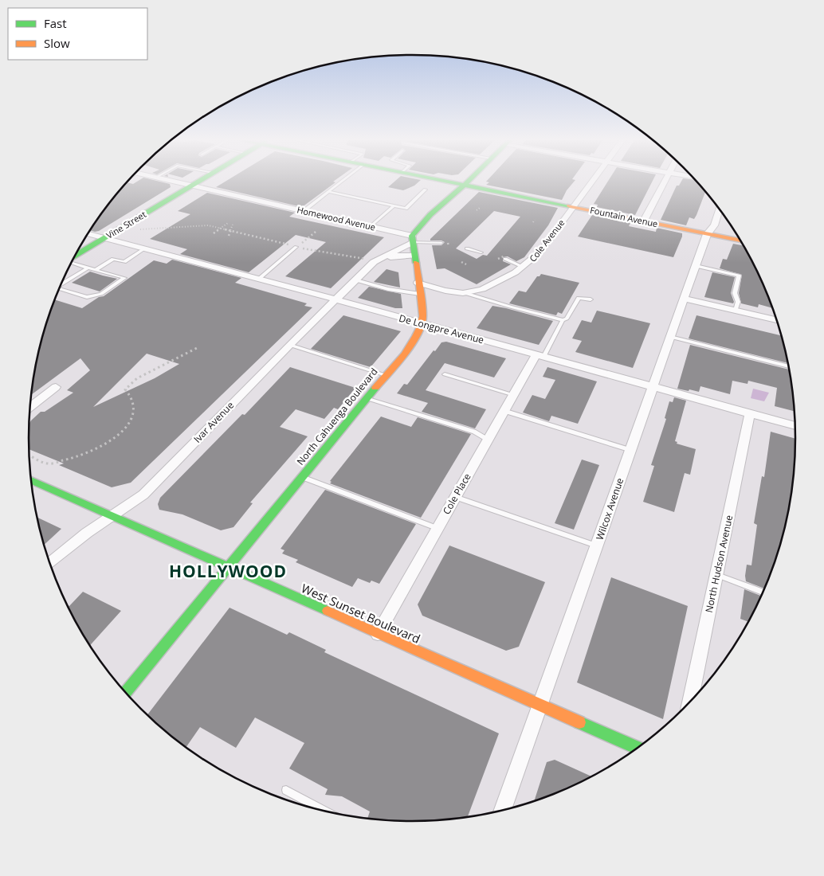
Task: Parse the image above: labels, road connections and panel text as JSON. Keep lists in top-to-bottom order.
{
  "streets": {
    "main road": [
      "Fountain Avenue",
      "Vine Street",
      "North Cahuenga Boulevard",
      "West Sunset Boulevard"
    ],
    "street": [
      "Homewood Avenue",
      "Cole Avenue",
      "De Longpre Avenue",
      "Ivar Avenue",
      "Cole Place",
      "Wilcox Avenue",
      "North Hudson Avenue"
    ]
  },
  "crossings": [
    ["Fountain Avenue", "Cole Avenue"],
    ["Fountain Avenue", "Wilcox Avenue"],
    ["Homewood Avenue", "Vine Street"],
    ["Homewood Avenue", "North Cahuenga Boulevard"],
    ["Homewood Avenue", "Ivar Avenue"],
    ["Vine Street", "De Longpre Avenue"],
    ["Cole Avenue", "North Cahuenga Boulevard"],
    ["De Longpre Avenue", "North Cahuenga Boulevard"],
    ["De Longpre Avenue", "Ivar Avenue"],
    ["De Longpre Avenue", "Cole Place"],
    ["De Longpre Avenue", "Wilcox Avenue"],
    ["De Longpre Avenue", "North Hudson Avenue"],
    ["North Cahuenga Boulevard", "Ivar Avenue"],
    ["North Cahuenga Boulevard", "West Sunset Boulevard"],
    ["Ivar Avenue", "West Sunset Boulevard"],
    ["Cole Place", "West Sunset Boulevard"],
    ["Wilcox Avenue", "West Sunset Boulevard"]
  ],
  "districts": ["HOLLYWOOD"],
  "legend": ["Fast", "Slow"]
}
